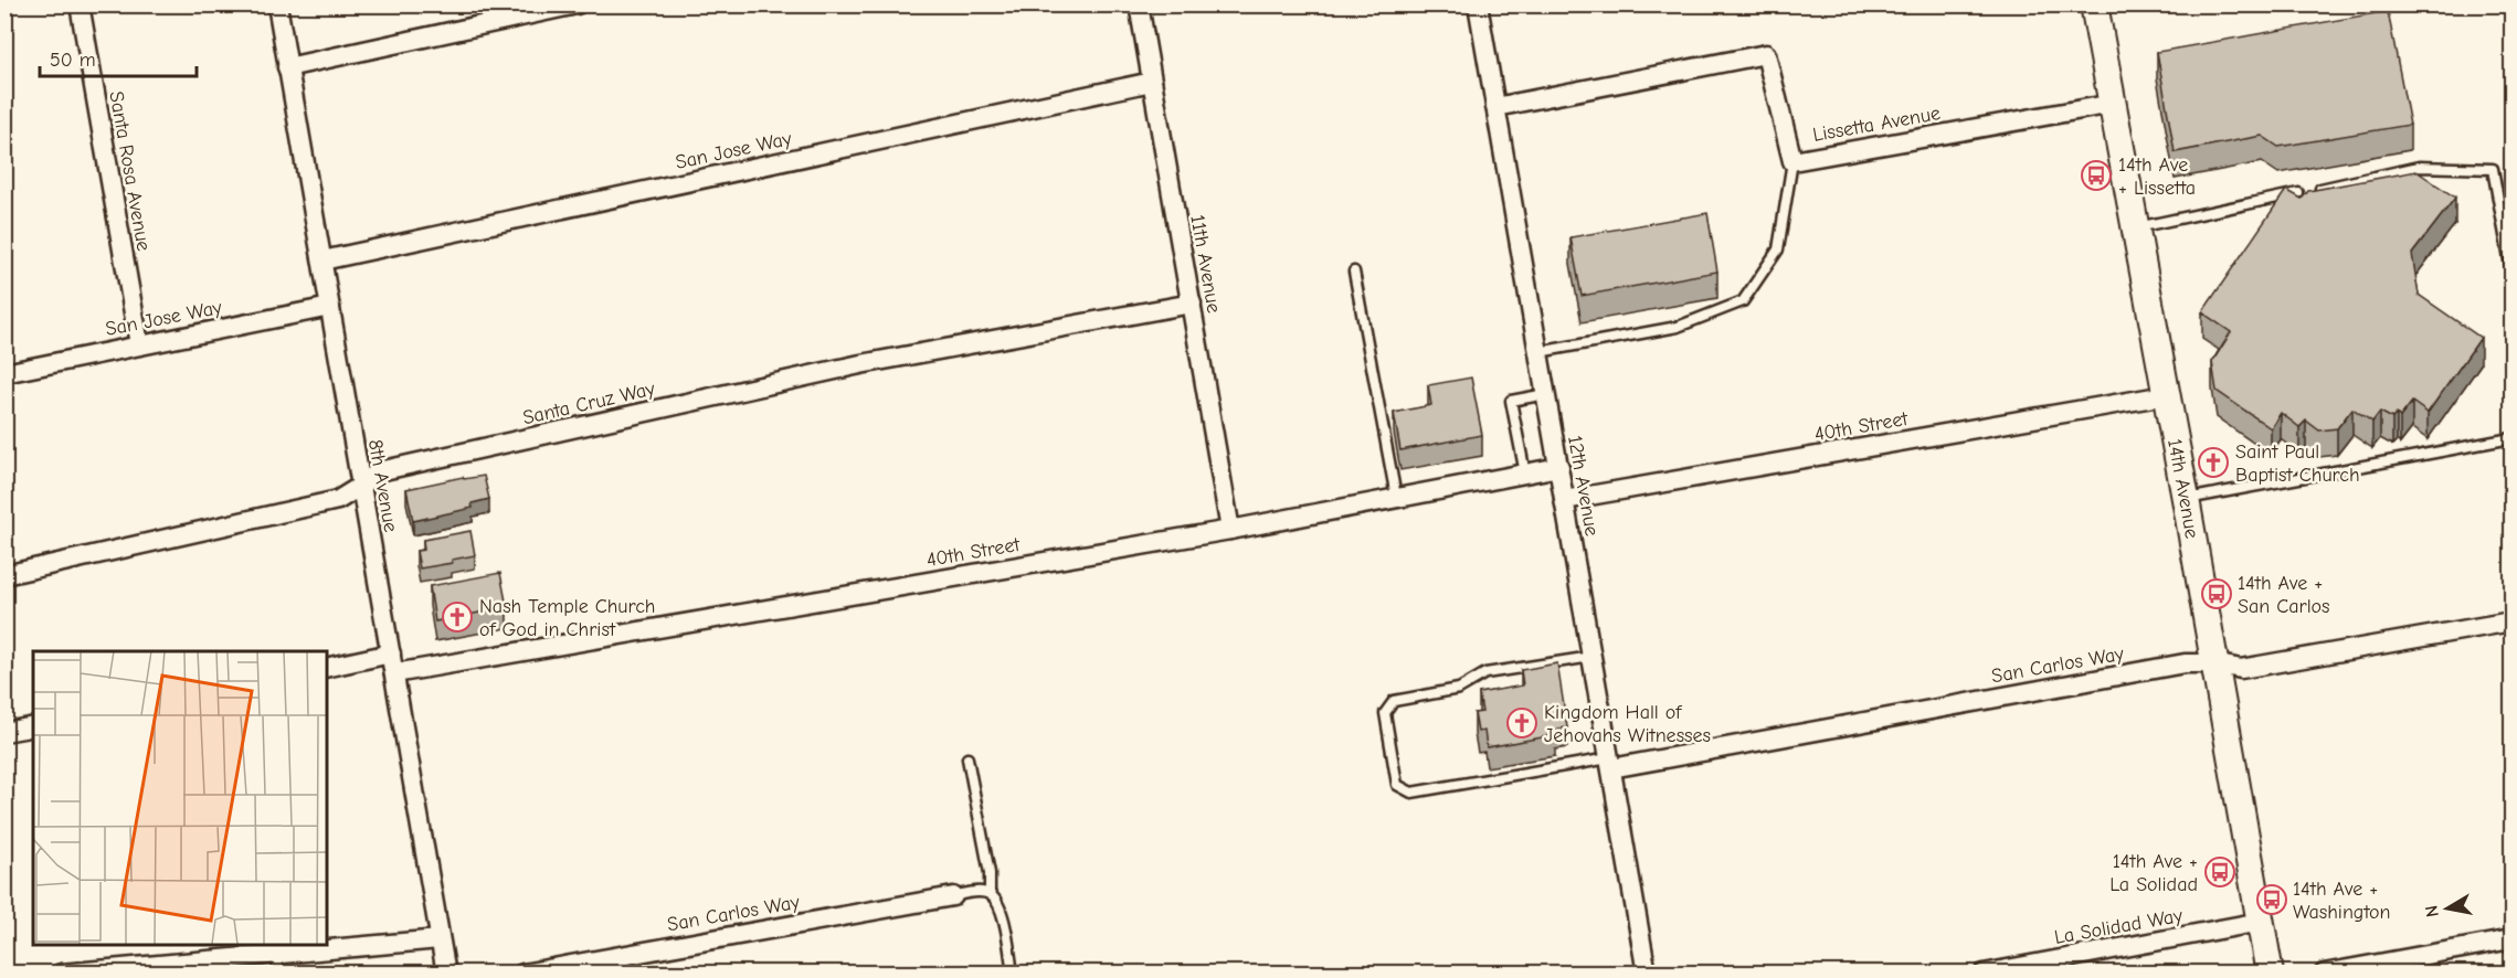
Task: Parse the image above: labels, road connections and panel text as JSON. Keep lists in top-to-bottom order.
{
  "streets": {
    "street": [
      "Lissetta Avenue",
      "San Jose Way",
      "Santa Rosa Avenue",
      "11th Avenue",
      "Santa Cruz Way",
      "40th Street",
      "8th Avenue",
      "12th Avenue",
      "14th Avenue",
      "San Carlos Way",
      "La Solidad Way"
    ]
  },
  "crossings": [
    ["Lissetta Avenue", "12th Avenue"],
    ["Lissetta Avenue", "14th Avenue"],
    ["San Jose Way", "Santa Rosa Avenue"],
    ["San Jose Way", "11th Avenue"],
    ["San Jose Way", "8th Avenue"],
    ["11th Avenue", "Santa Cruz Way"],
    ["11th Avenue", "40th Street"],
    ["Santa Cruz Way", "8th Avenue"],
    ["40th Street", "8th Avenue"],
    ["40th Street", "12th Avenue"],
    ["40th Street", "14th Avenue"],
    ["12th Avenue", "San Carlos Way"],
    ["14th Avenue", "San Carlos Way"],
    ["14th Avenue", "La Solidad Way"]
  ],
  "places": {
    "bus stop": [
      "14th Ave + Lissetta",
      "14th Ave + San Carlos",
      "14th Ave + La Solidad",
      "14th Ave + Washington"
    ],
    "church": ["Saint Paul Baptist Church", "Nash Temple Church of God in Christ", "Kingdom Hall of Jehovahs Witnesses"]
  },
  "scale_bar": "50 m",
  "north": "left"
}
